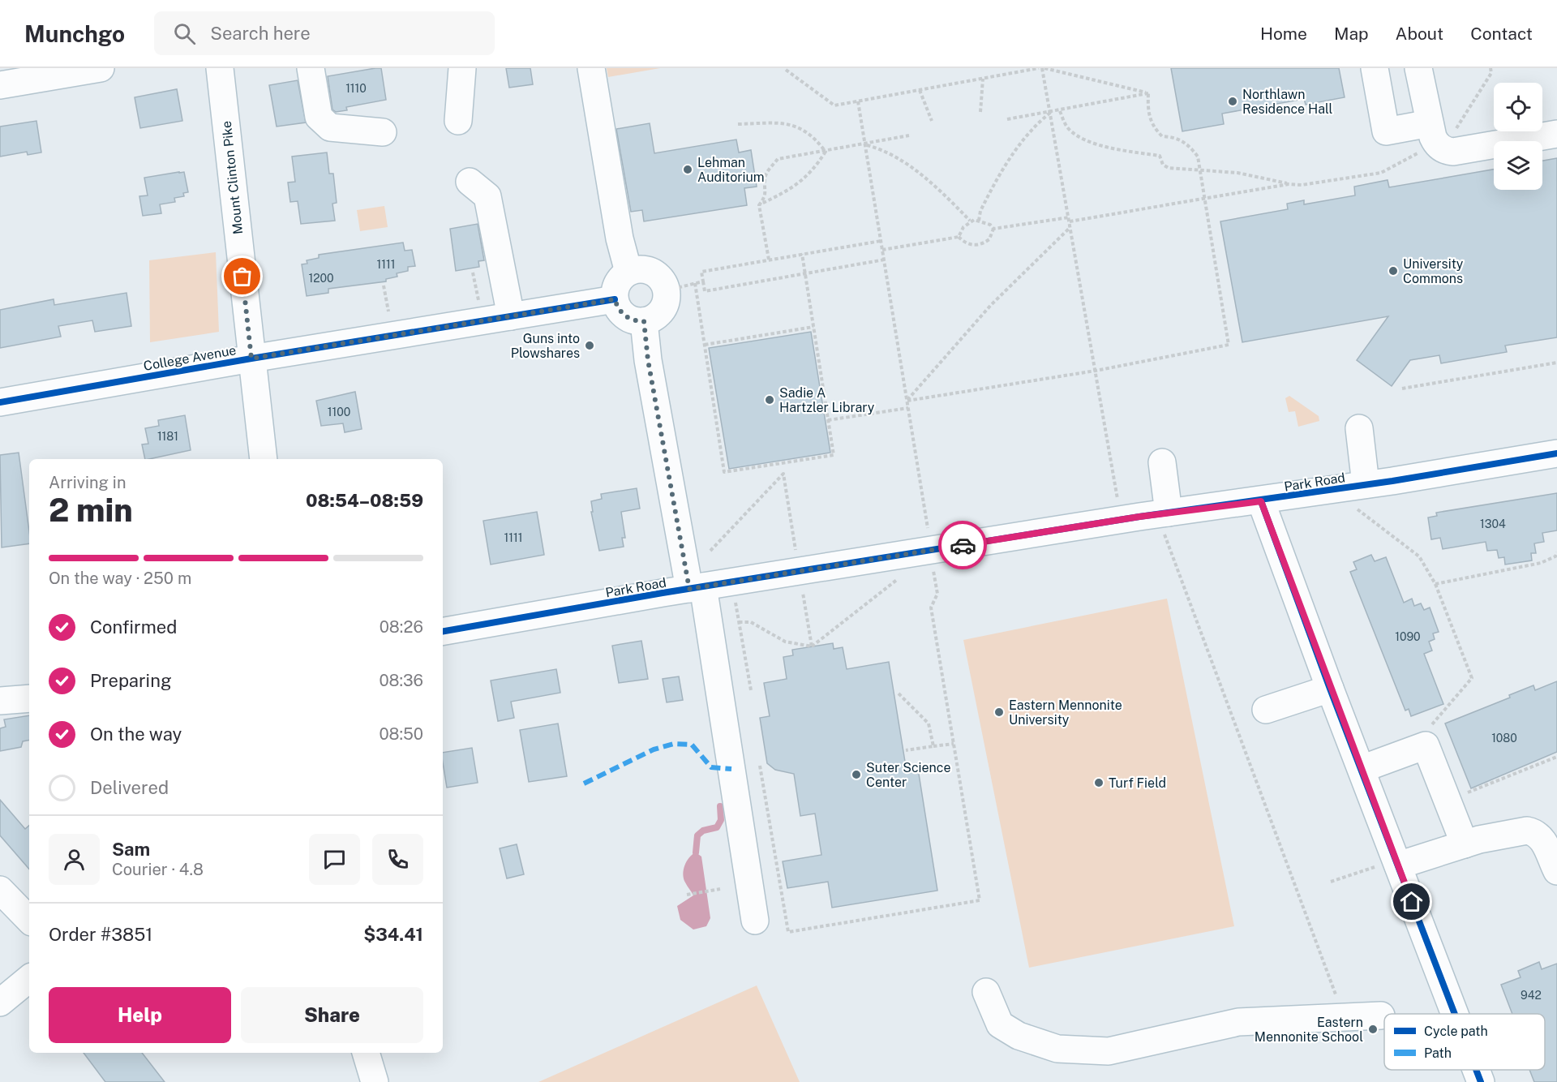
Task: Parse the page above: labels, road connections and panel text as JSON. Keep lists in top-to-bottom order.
{
  "streets": {
    "street": ["Mount Clinton Pike", "College Avenue", "Park Road"]
  },
  "crossings": [
    ["Mount Clinton Pike", "College Avenue"]
  ],
  "places": [
    "Northlawn Residence Hall",
    "Lehman Auditorium",
    "University Commons",
    "Guns into Plowshares",
    "Sadie A Hartzler Library",
    "Eastern Mennonite University",
    "Suter Science Center",
    "Turf Field",
    "Eastern Mennonite School"
  ],
  "house_numbers": [
    "1110",
    "1111",
    "1200",
    "1100",
    "1181",
    "1304",
    "1111",
    "1090",
    "1080",
    "942"
  ],
  "legend": ["Cycle path", "Path"],
  "page": {
    "header": "Munchgo",
    "search": "Search here",
    "nav": [
      "Home",
      "Map",
      "About",
      "Contact"
    ],
    "heading": ["2 min", "Arriving in", "08:54–08:59"],
    "panel": [
      "Sam",
      "Courier · 4.8",
      "Order #3851",
      "$34.41"
    ],
    "bar": "On the way · 250 m",
    "list": [
      ["Confirmed", "08:26"],
      ["Preparing", "08:36"],
      ["On the way", "08:50"],
      "Delivered"
    ],
    "buttons": ["Help", "Share"]
  }
}
